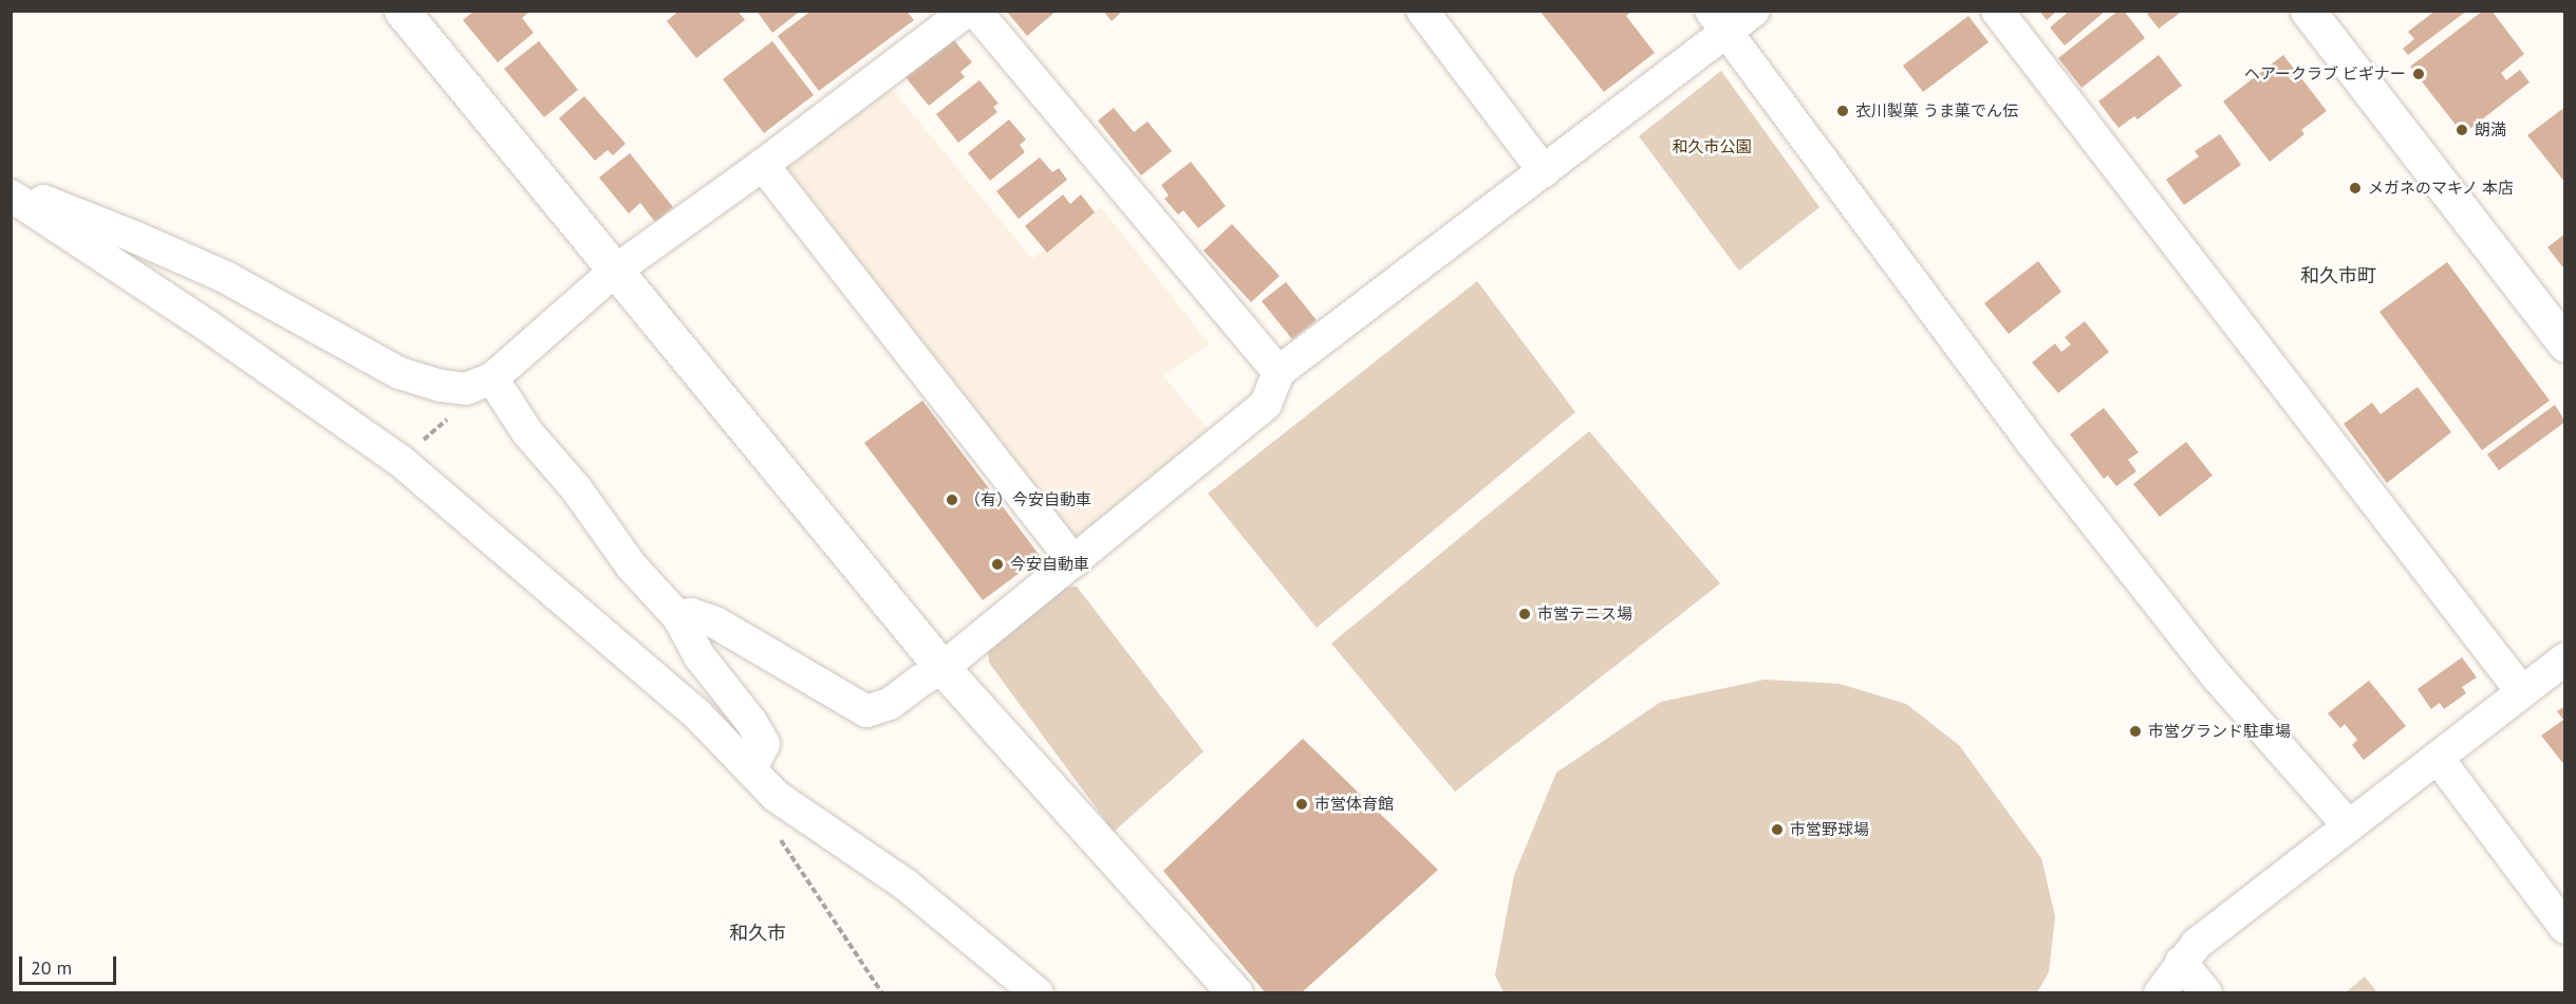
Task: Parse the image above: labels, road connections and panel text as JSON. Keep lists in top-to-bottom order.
{
  "districts": ["和久市町", "和久市"],
  "parks": ["和久市公園"],
  "places": [
    "ヘアークラブ ビギナー",
    "衣川製菓 うま菓でん伝",
    "朗満",
    "メガネのマキノ 本店",
    "（有）今安自動車",
    "今安自動車",
    "市営テニス場",
    "市営グランド駐車場",
    "市営体育館",
    "市営野球場"
  ],
  "scale_bar": "20 m"
}
